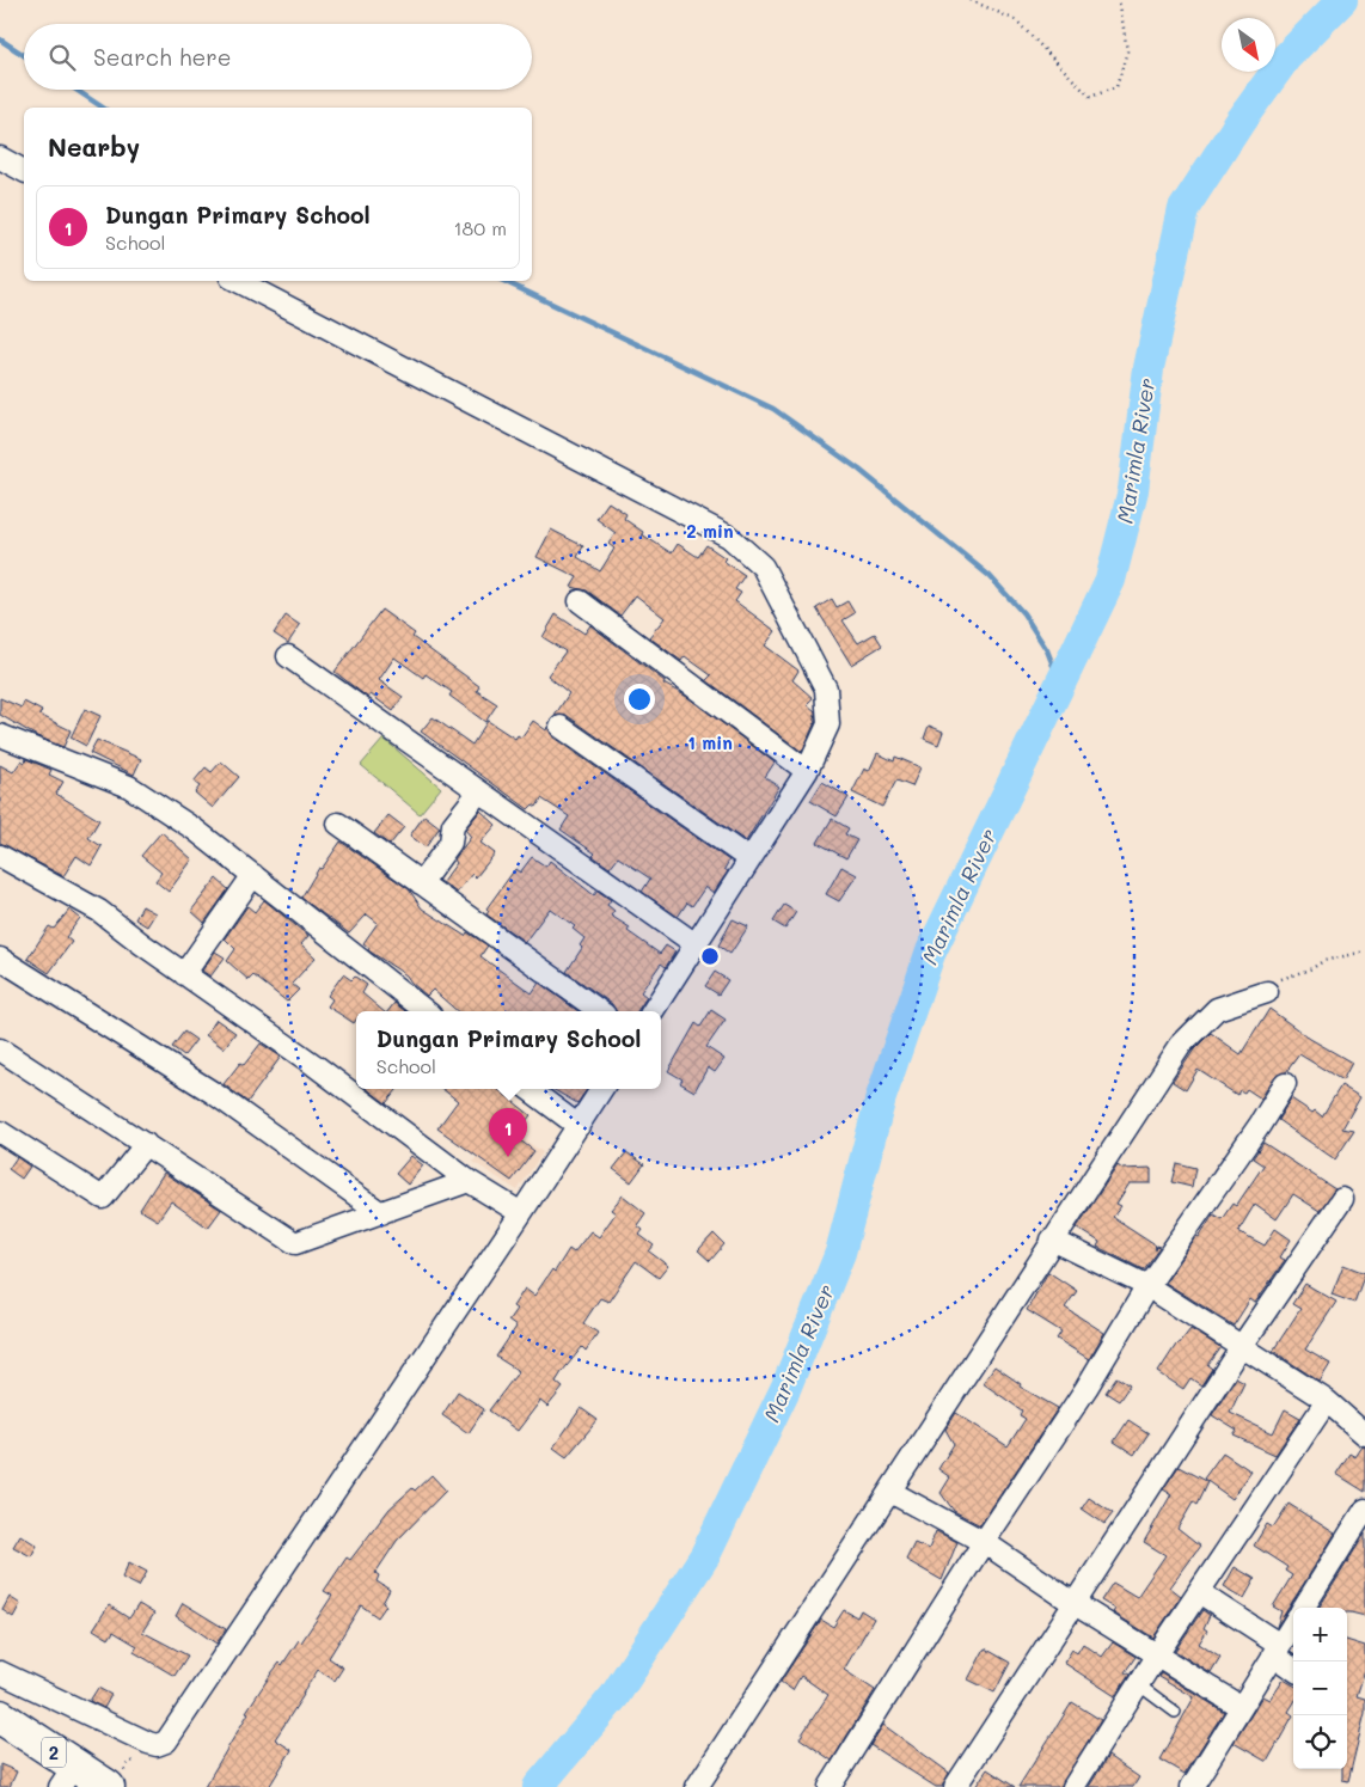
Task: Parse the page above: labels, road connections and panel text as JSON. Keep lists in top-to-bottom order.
{
  "streets": {
    "highway": ["2"]
  },
  "water": ["Marimla River"],
  "north": "bottom right",
  "page": {
    "search": "Search here",
    "heading": "Nearby",
    "list": [
      {
        "mark": "1",
        "name": "Dungan Primary School",
        "note": "School",
        "value": "180 m"
      }
    ],
    "popup": ["Dungan Primary School", "School"],
    "pins": "1",
    "map_buttons": ["+", "−"]
  },
  "rings": ["2 min", "1 min"]
}
